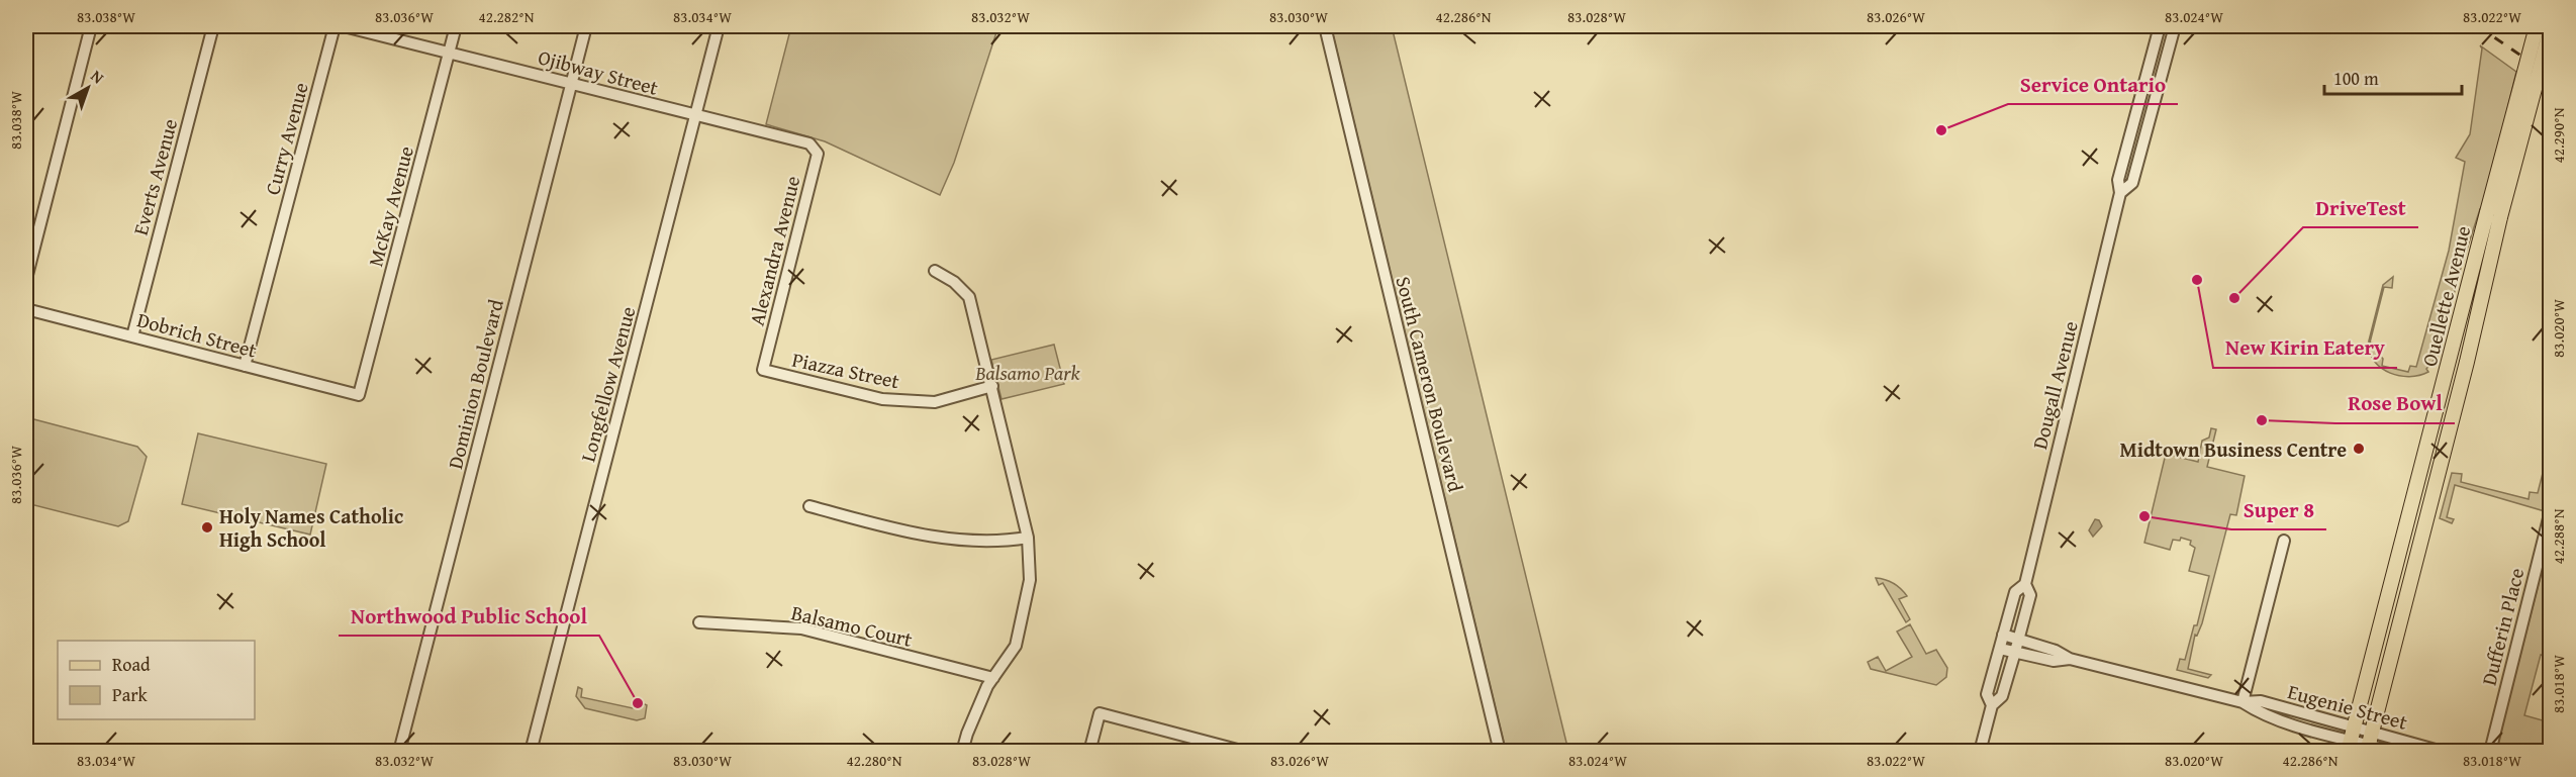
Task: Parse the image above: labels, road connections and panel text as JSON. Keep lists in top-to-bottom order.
{
  "streets": {
    "main road": ["Ouellette Avenue"],
    "street": [
      "Ojibway Street",
      "Curry Avenue",
      "Everts Avenue",
      "McKay Avenue",
      "Alexandra Avenue",
      "Dobrich Street",
      "Piazza Street",
      "Dominion Boulevard",
      "Longfellow Avenue",
      "South Cameron Boulevard",
      "Dougall Avenue",
      "Balsamo Court",
      "Dufferin Place",
      "Eugenie Street"
    ]
  },
  "crossings": [
    ["Ojibway Street", "McKay Avenue"],
    ["Ojibway Street", "Alexandra Avenue"],
    ["Ojibway Street", "Dominion Boulevard"],
    ["Ojibway Street", "Longfellow Avenue"],
    ["Curry Avenue", "Dobrich Street"],
    ["Everts Avenue", "Dobrich Street"],
    ["McKay Avenue", "Dobrich Street"],
    ["Alexandra Avenue", "Piazza Street"],
    ["Ouellette Avenue", "Eugenie Street"],
    ["Dougall Avenue", "Eugenie Street"]
  ],
  "parks": ["Balsamo Park"],
  "places": [
    "Service Ontario",
    "New Kirin Eatery",
    "DriveTest",
    "Rose Bowl",
    "Midtown Business Centre",
    "Super 8",
    "Holy Names Catholic High School",
    "Northwood Public School"
  ],
  "legend": ["Road", "Park"],
  "scale_bar": "100 m",
  "north": "top right",
  "coordinates": [
    "83.038°W",
    "83.036°W",
    "42.282°N",
    "83.034°W",
    "83.032°W",
    "83.030°W",
    "42.286°N",
    "83.028°W",
    "83.026°W",
    "83.024°W",
    "83.022°W",
    "42.290°N",
    "83.020°W",
    "42.288°N",
    "83.018°W",
    "42.280°N"
  ]
}
